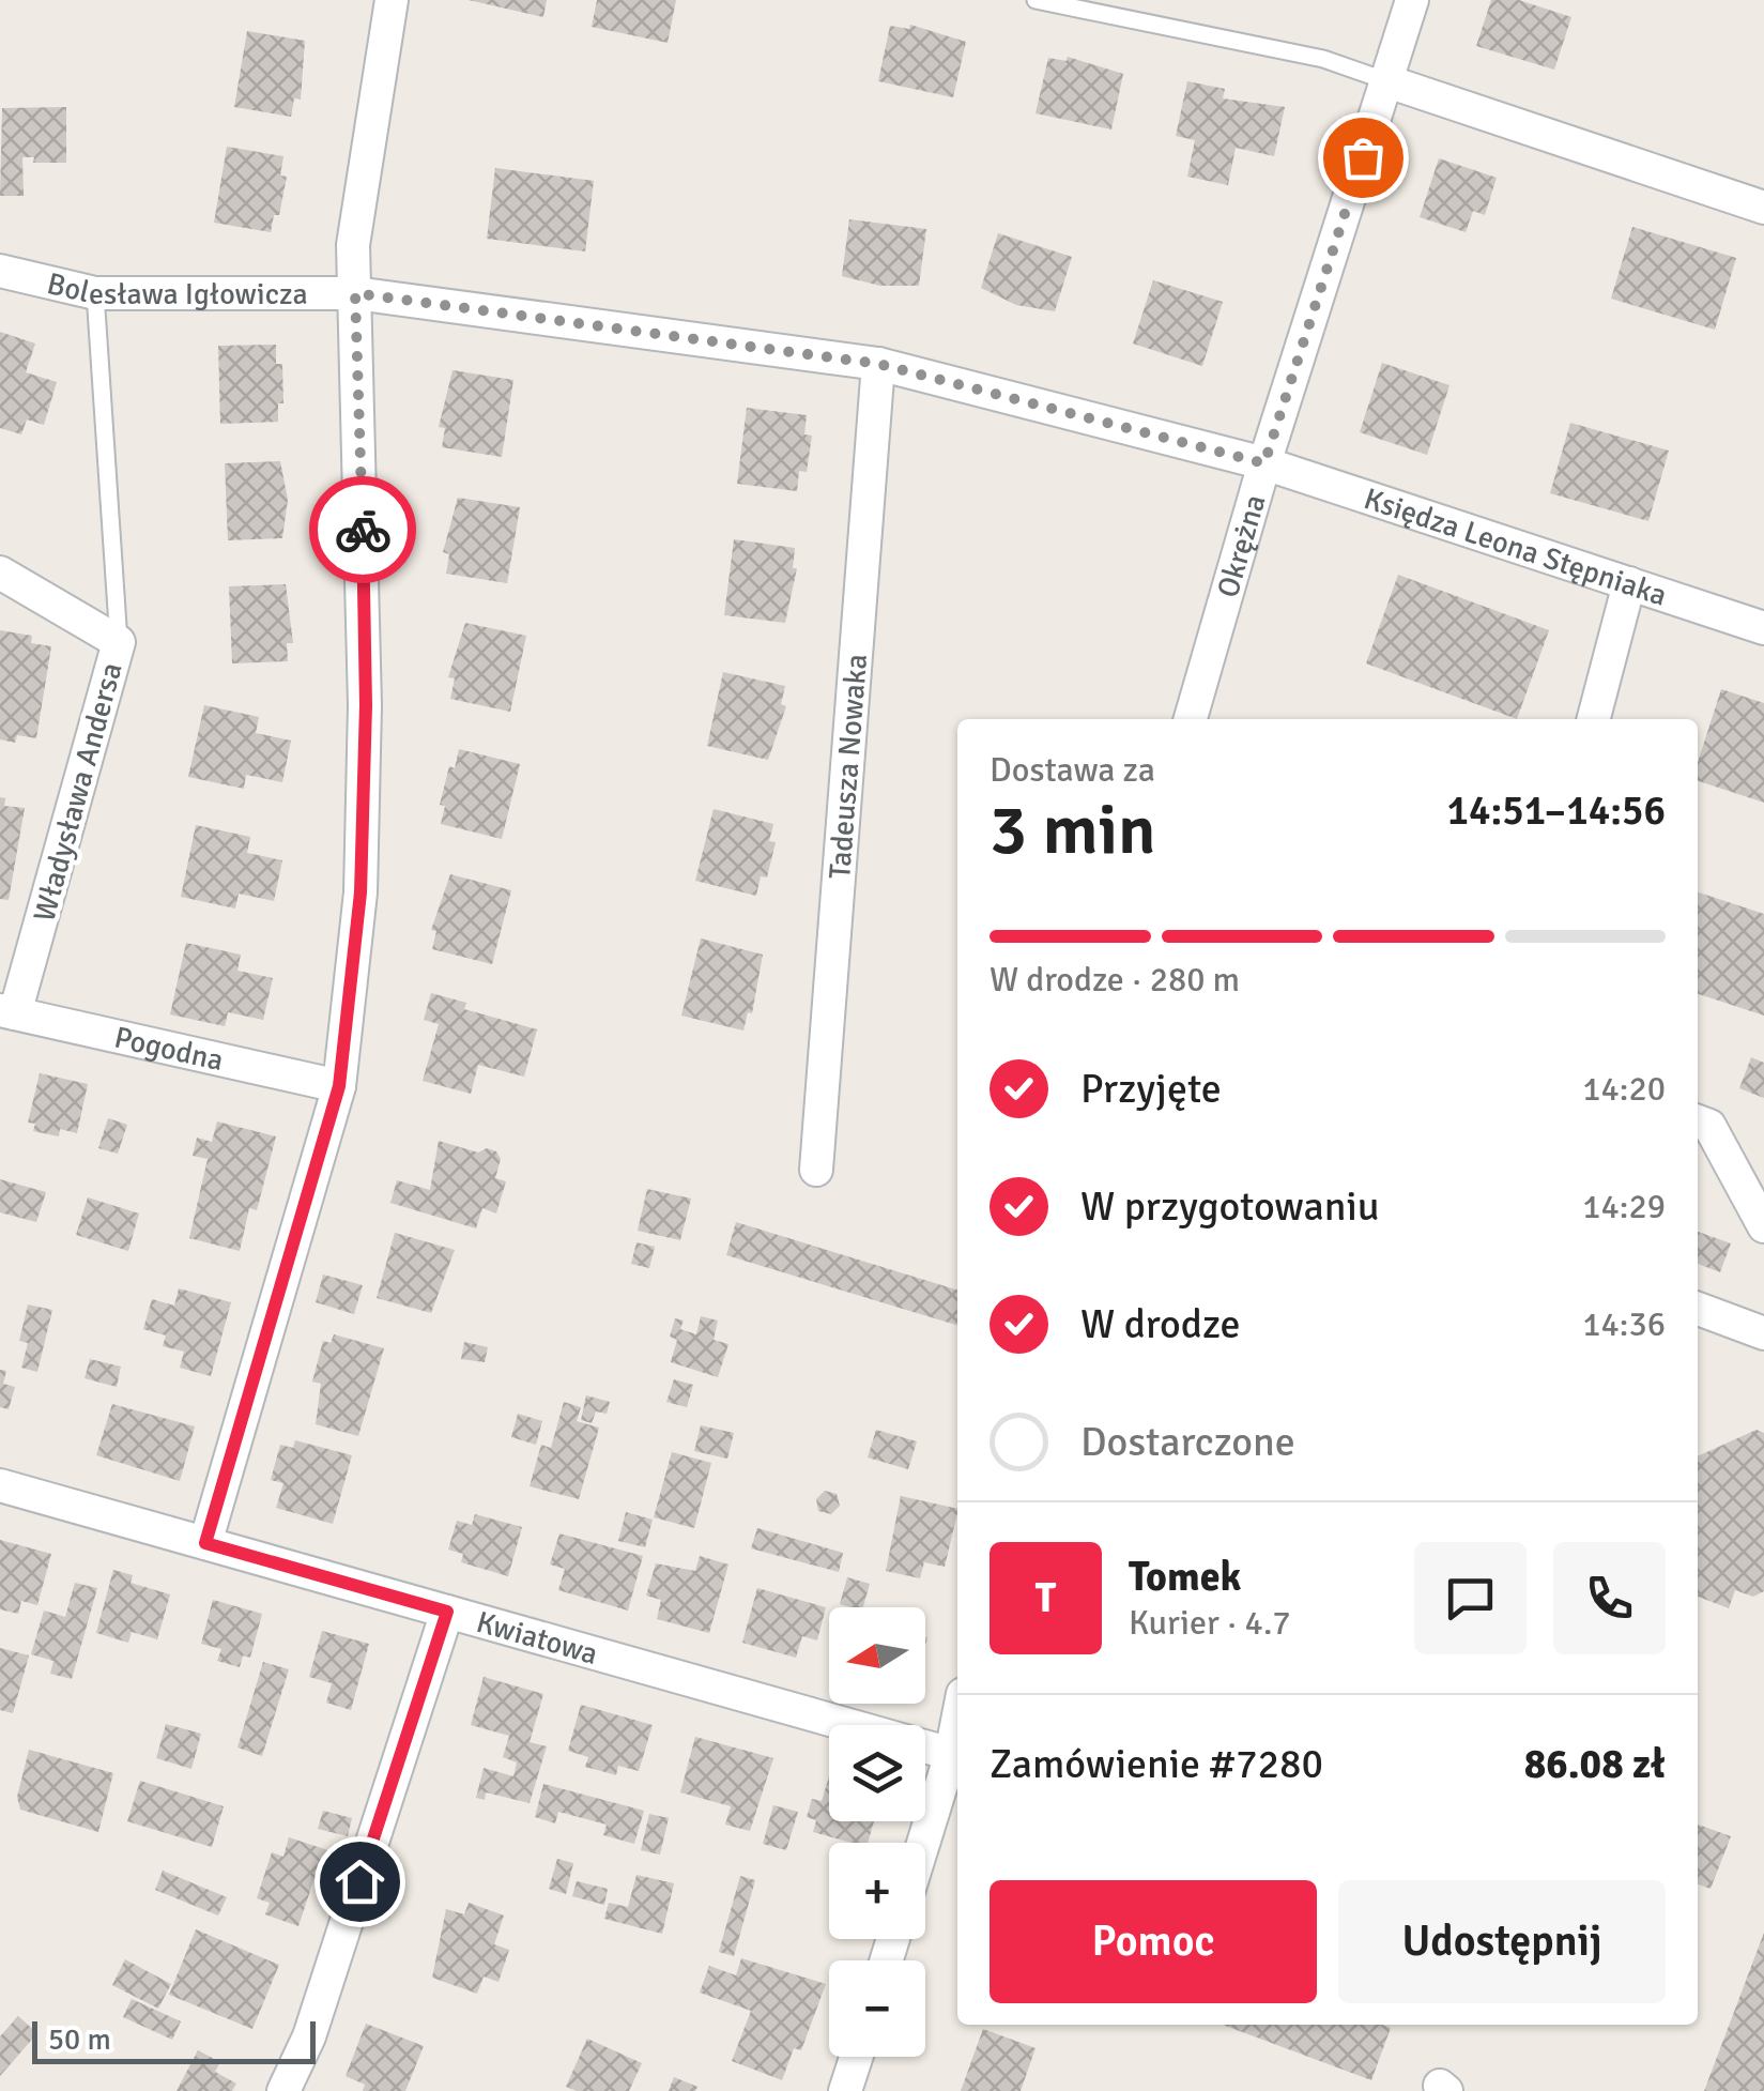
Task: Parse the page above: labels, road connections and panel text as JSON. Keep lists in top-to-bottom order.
{
  "streets": {
    "street": [
      "Bolesława Igłowicza",
      "Okrężna",
      "Księdza Leona Stępniaka",
      "Tadeusza Nowaka",
      "Władysława Andersa",
      "Pogodna",
      "Kwiatowa"
    ]
  },
  "crossings": [
    ["Bolesława Igłowicza", "Księdza Leona Stępniaka"],
    ["Bolesława Igłowicza", "Tadeusza Nowaka"],
    ["Okrężna", "Księdza Leona Stępniaka"],
    ["Księdza Leona Stępniaka", "Tadeusza Nowaka"],
    ["Władysława Andersa", "Pogodna"]
  ],
  "scale_bar": "50 m",
  "north": "left",
  "page": {
    "heading": ["3 min", "Dostawa za", "14:51–14:56"],
    "panel": [
      "Tomek",
      "Kurier · 4.7",
      "Zamówienie #7280",
      "86.08 zł"
    ],
    "bar": "W drodze · 280 m",
    "list": [
      ["Przyjęte", "14:20"],
      ["W przygotowaniu", "14:29"],
      ["W drodze", "14:36"],
      "Dostarczone"
    ],
    "round": "T",
    "map_buttons": ["+", "−"],
    "buttons": ["Pomoc", "Udostępnij"],
    "scale": "50 m"
  }
}
